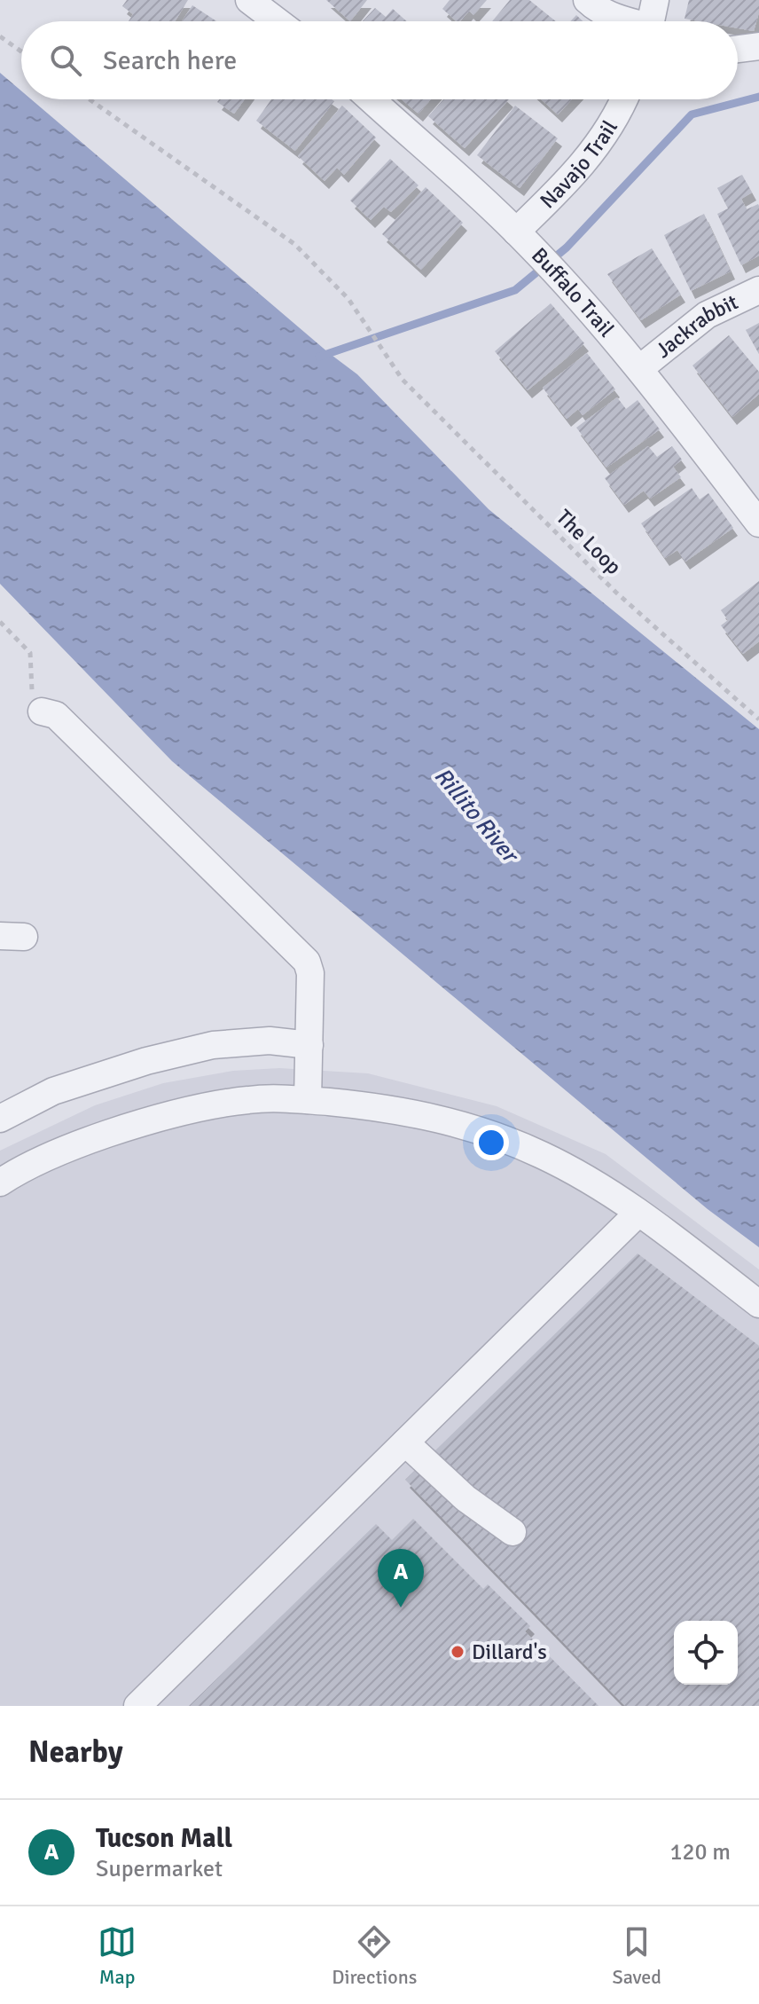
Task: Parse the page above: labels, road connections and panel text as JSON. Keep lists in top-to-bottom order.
{
  "streets": {
    "street": ["Navajo Trail", "Buffalo Trail", "Jackrabbit"],
    "path": ["The Loop"]
  },
  "crossings": [
    ["Navajo Trail", "Buffalo Trail"],
    ["Buffalo Trail", "Jackrabbit"]
  ],
  "water": ["Rillito River"],
  "places": ["Dillard's"],
  "page": {
    "search": "Search here",
    "pins": "A",
    "heading": "Nearby",
    "list": [
      {
        "mark": "A",
        "name": "Tucson Mall",
        "note": "Supermarket",
        "value": "120 m"
      }
    ],
    "nav": ["Map", "Directions", "Saved"]
  }
}
